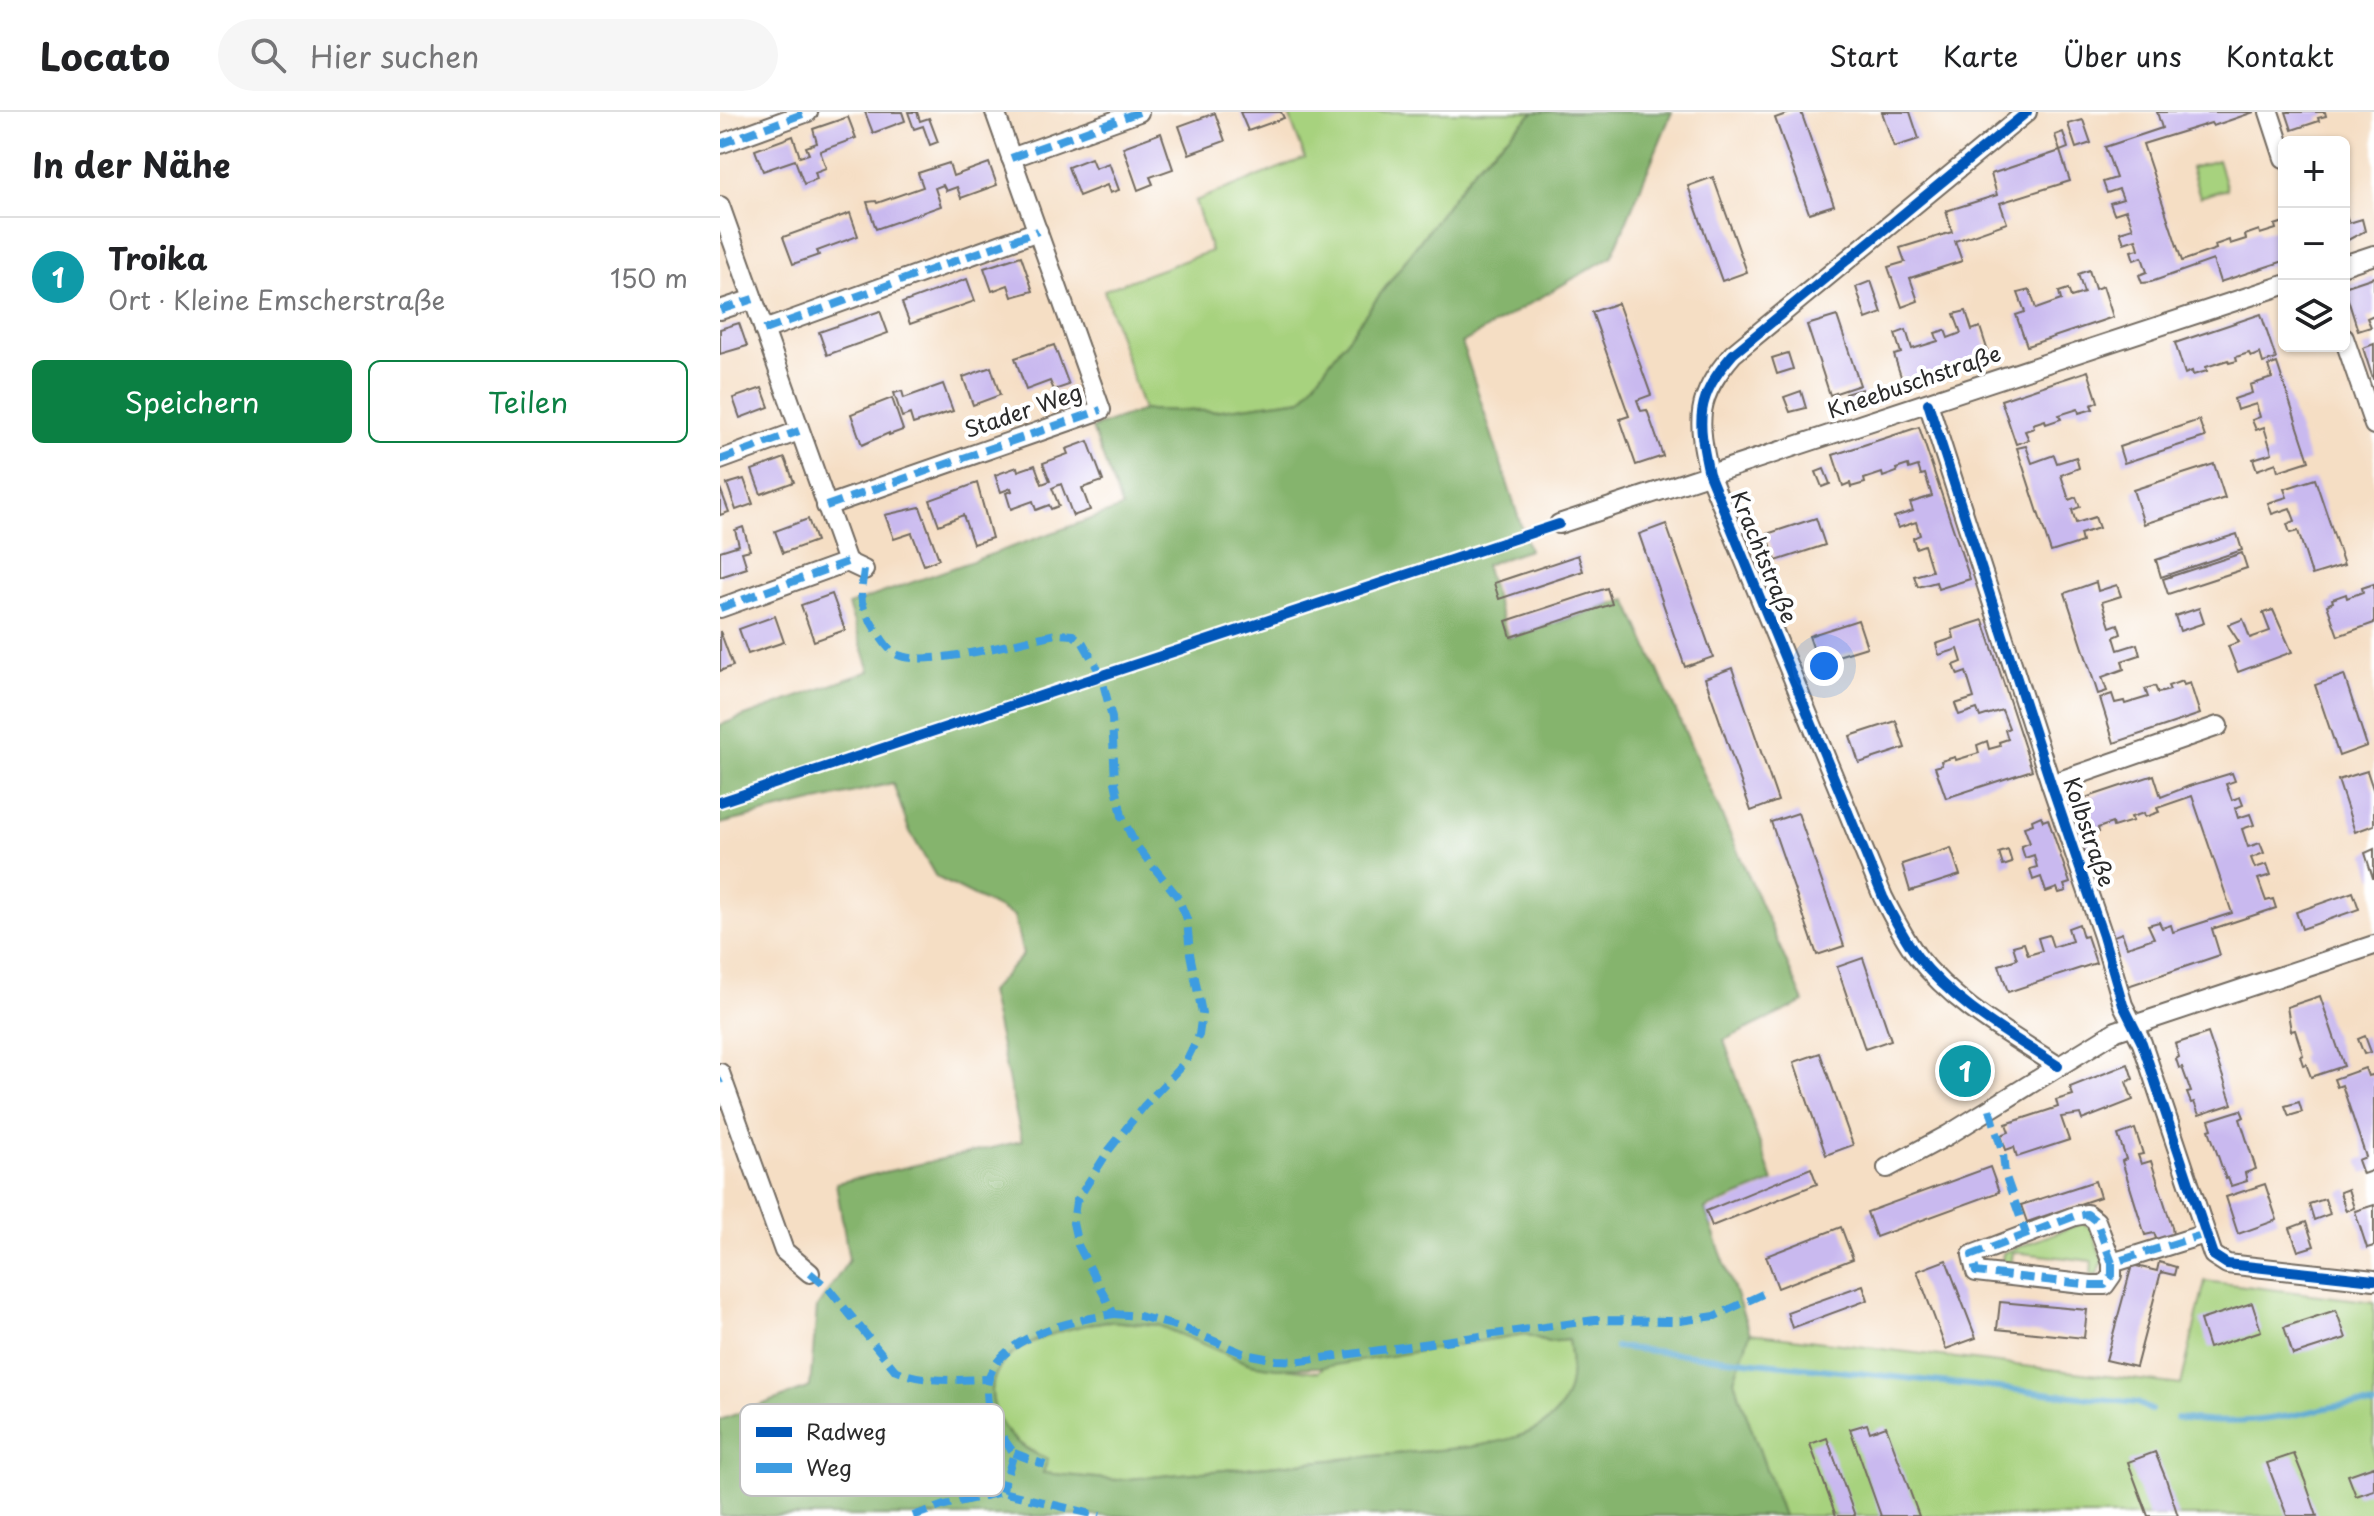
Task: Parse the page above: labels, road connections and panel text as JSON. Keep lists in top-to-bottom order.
{
  "streets": {
    "street": [
      "Kneebuschstraße",
      "Stader Weg",
      "Krachtstraße",
      "Kolbstraße"
    ]
  },
  "crossings": [
    ["Kneebuschstraße", "Krachtstraße"],
    ["Kneebuschstraße", "Kolbstraße"]
  ],
  "legend": ["Radweg", "Weg"],
  "page": {
    "header": "Locato",
    "search": "Hier suchen",
    "nav": [
      "Start",
      "Karte",
      "Über uns",
      "Kontakt"
    ],
    "heading": "In der Nähe",
    "map_buttons": ["+", "−"],
    "list": [
      {
        "mark": "1",
        "name": "Troika",
        "note": "Ort · Kleine Emscherstraße",
        "value": "150 m"
      }
    ],
    "buttons": ["Speichern", "Teilen"],
    "pins": "1"
  }
}
